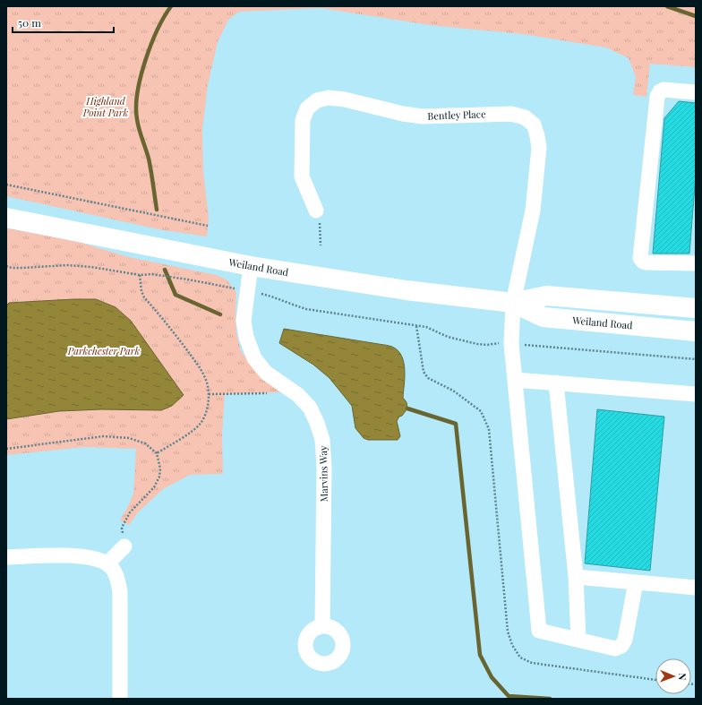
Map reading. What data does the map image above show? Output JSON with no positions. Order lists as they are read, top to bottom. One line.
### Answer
{"streets":{"main road":["Weiland Road"],"street":["Bentley Place","Marvins Way"]},"crossings":[["Bentley Place","Weiland Road"],["Weiland Road","Marvins Way"]],"parks":["Highland Point Park","Parkchester Park"],"scale_bar":"50 m","north":"right"}
